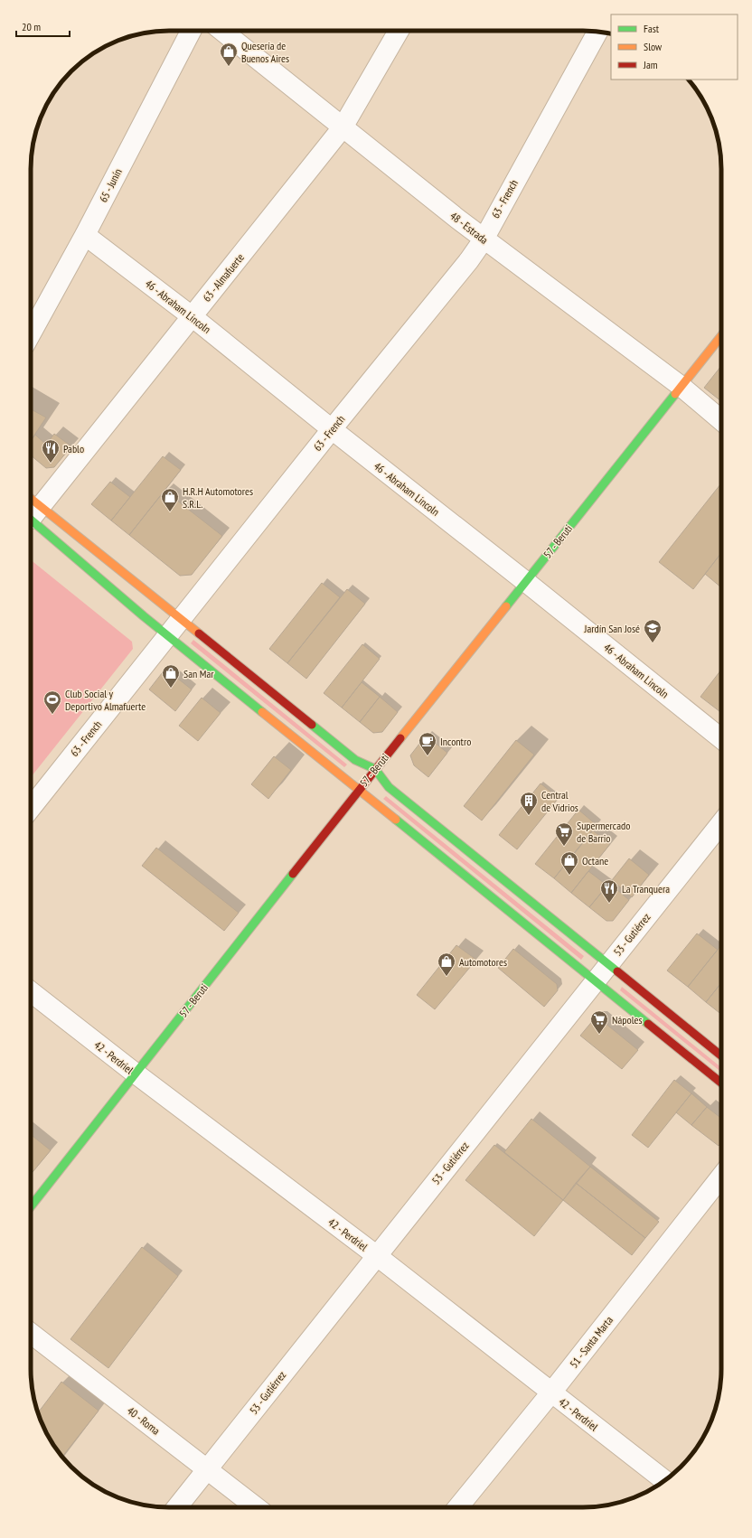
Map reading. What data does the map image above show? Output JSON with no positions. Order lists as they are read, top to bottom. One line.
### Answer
{"streets":{"main road":["57 - Beruti"],"street":["65 - Junín","63 - French","48 - Estrada","63 - Almafuerte","46 - Abraham Lincoln","53 - Gutiérrez","42 - Perdriel","51 - Santa Marta","40 - Roma"]},"crossings":[["65 - Junín","46 - Abraham Lincoln"],["63 - French","48 - Estrada"],["63 - French","46 - Abraham Lincoln"],["48 - Estrada","63 - Almafuerte"],["48 - Estrada","57 - Beruti"],["63 - Almafuerte","46 - Abraham Lincoln"],["46 - Abraham Lincoln","57 - Beruti"],["57 - Beruti","42 - Perdriel"],["53 - Gutiérrez","42 - Perdriel"],["53 - Gutiérrez","40 - Roma"],["42 - Perdriel","51 - Santa Marta"]],"places":{"shop":["Quesería de Buenos Aires","H.R.H Automotores S.R.L.","San Mar","Octane","Automotores"],"restaurant":["Pablo","La Tranquera"],"school or university":["Jardín San José"],"sports":["Club Social y Deportivo Almafuerte"],"cafe":["Incontro"],"building":["Central de Vidrios"],"supermarket":["Supermercado de Barrio","Nápoles"]},"legend":["Fast","Slow","Jam"],"scale_bar":"20 m"}
